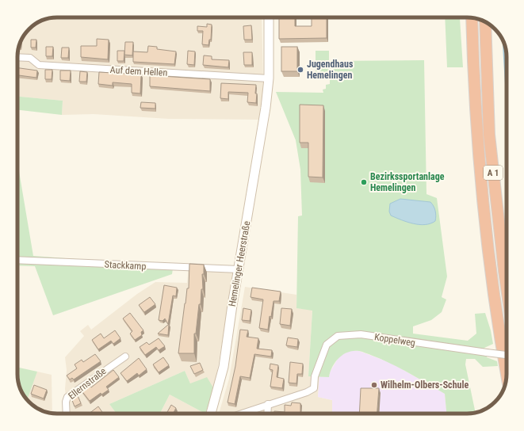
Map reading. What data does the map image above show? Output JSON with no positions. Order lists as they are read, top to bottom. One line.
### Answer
{"streets":{"highway":["A 1"],"main road":["Hemelinger Heerstraße"],"street":["Auf dem Hellen","Stackkamp","Koppelweg","Ellernstraße"]},"crossings":[["Auf dem Hellen","Hemelinger Heerstraße"],["Hemelinger Heerstraße","Stackkamp"]],"places":["Jugendhaus Hemelingen","Bezirkssportanlage Hemelingen","Wilhelm-Olbers-Schule"]}
